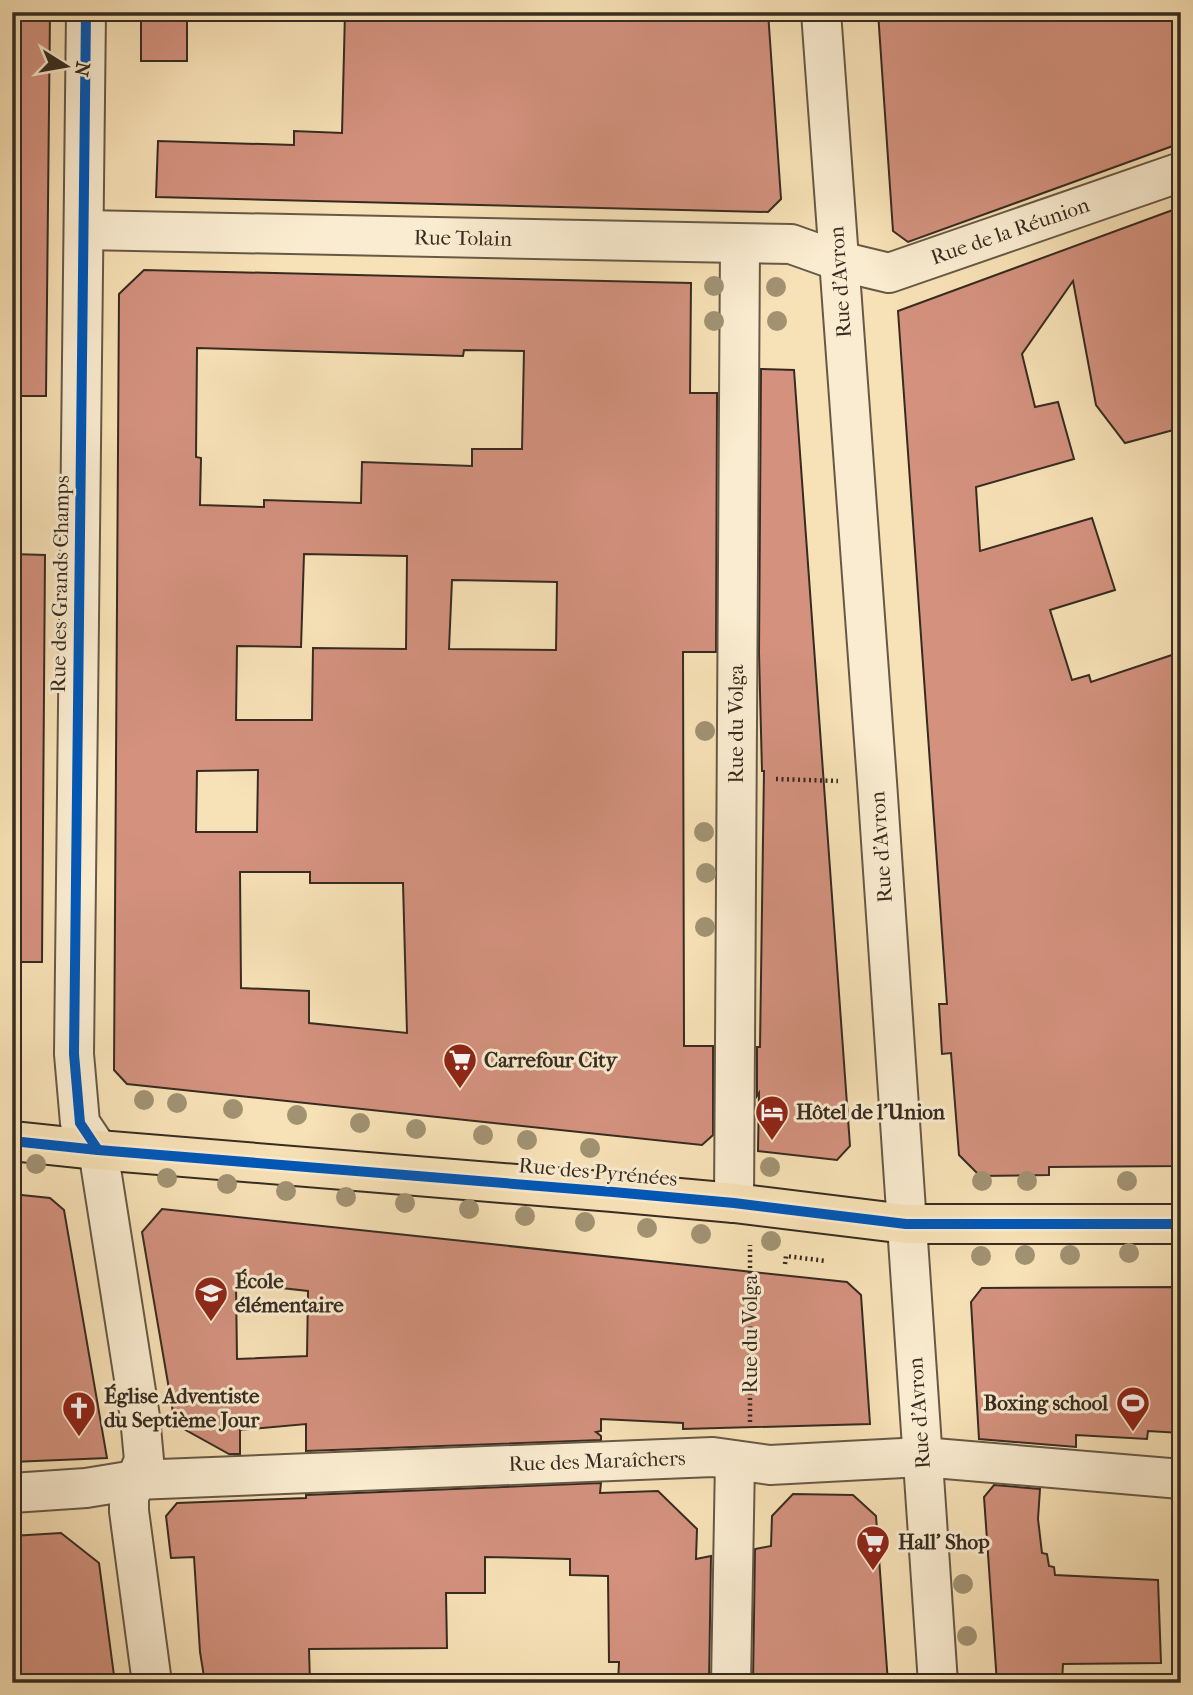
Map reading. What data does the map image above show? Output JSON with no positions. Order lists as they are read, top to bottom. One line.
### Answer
{"streets":{"main road":["Rue des Pyrénées"],"street":["Rue de la Réunion","Rue Tolain","Rue d'Avron","Rue des Grands Champs","Rue du Volga","Rue des Maraîchers"]},"crossings":[["Rue de la Réunion","Rue Tolain"],["Rue de la Réunion","Rue d'Avron"],["Rue Tolain","Rue d'Avron"],["Rue Tolain","Rue des Grands Champs"],["Rue Tolain","Rue du Volga"],["Rue d'Avron","Rue des Pyrénées"],["Rue d'Avron","Rue des Maraîchers"],["Rue des Grands Champs","Rue des Pyrénées"],["Rue des Grands Champs","Rue des Maraîchers"],["Rue du Volga","Rue des Pyrénées"],["Rue du Volga","Rue des Maraîchers"]],"places":{"supermarket":["Carrefour City","Hall' Shop"],"hotel":["Hôtel de l'Union"],"school or university":["École élémentaire"],"sports":["Boxing school"],"church":["Église Adventiste du Septième Jour"]},"north":"right"}
